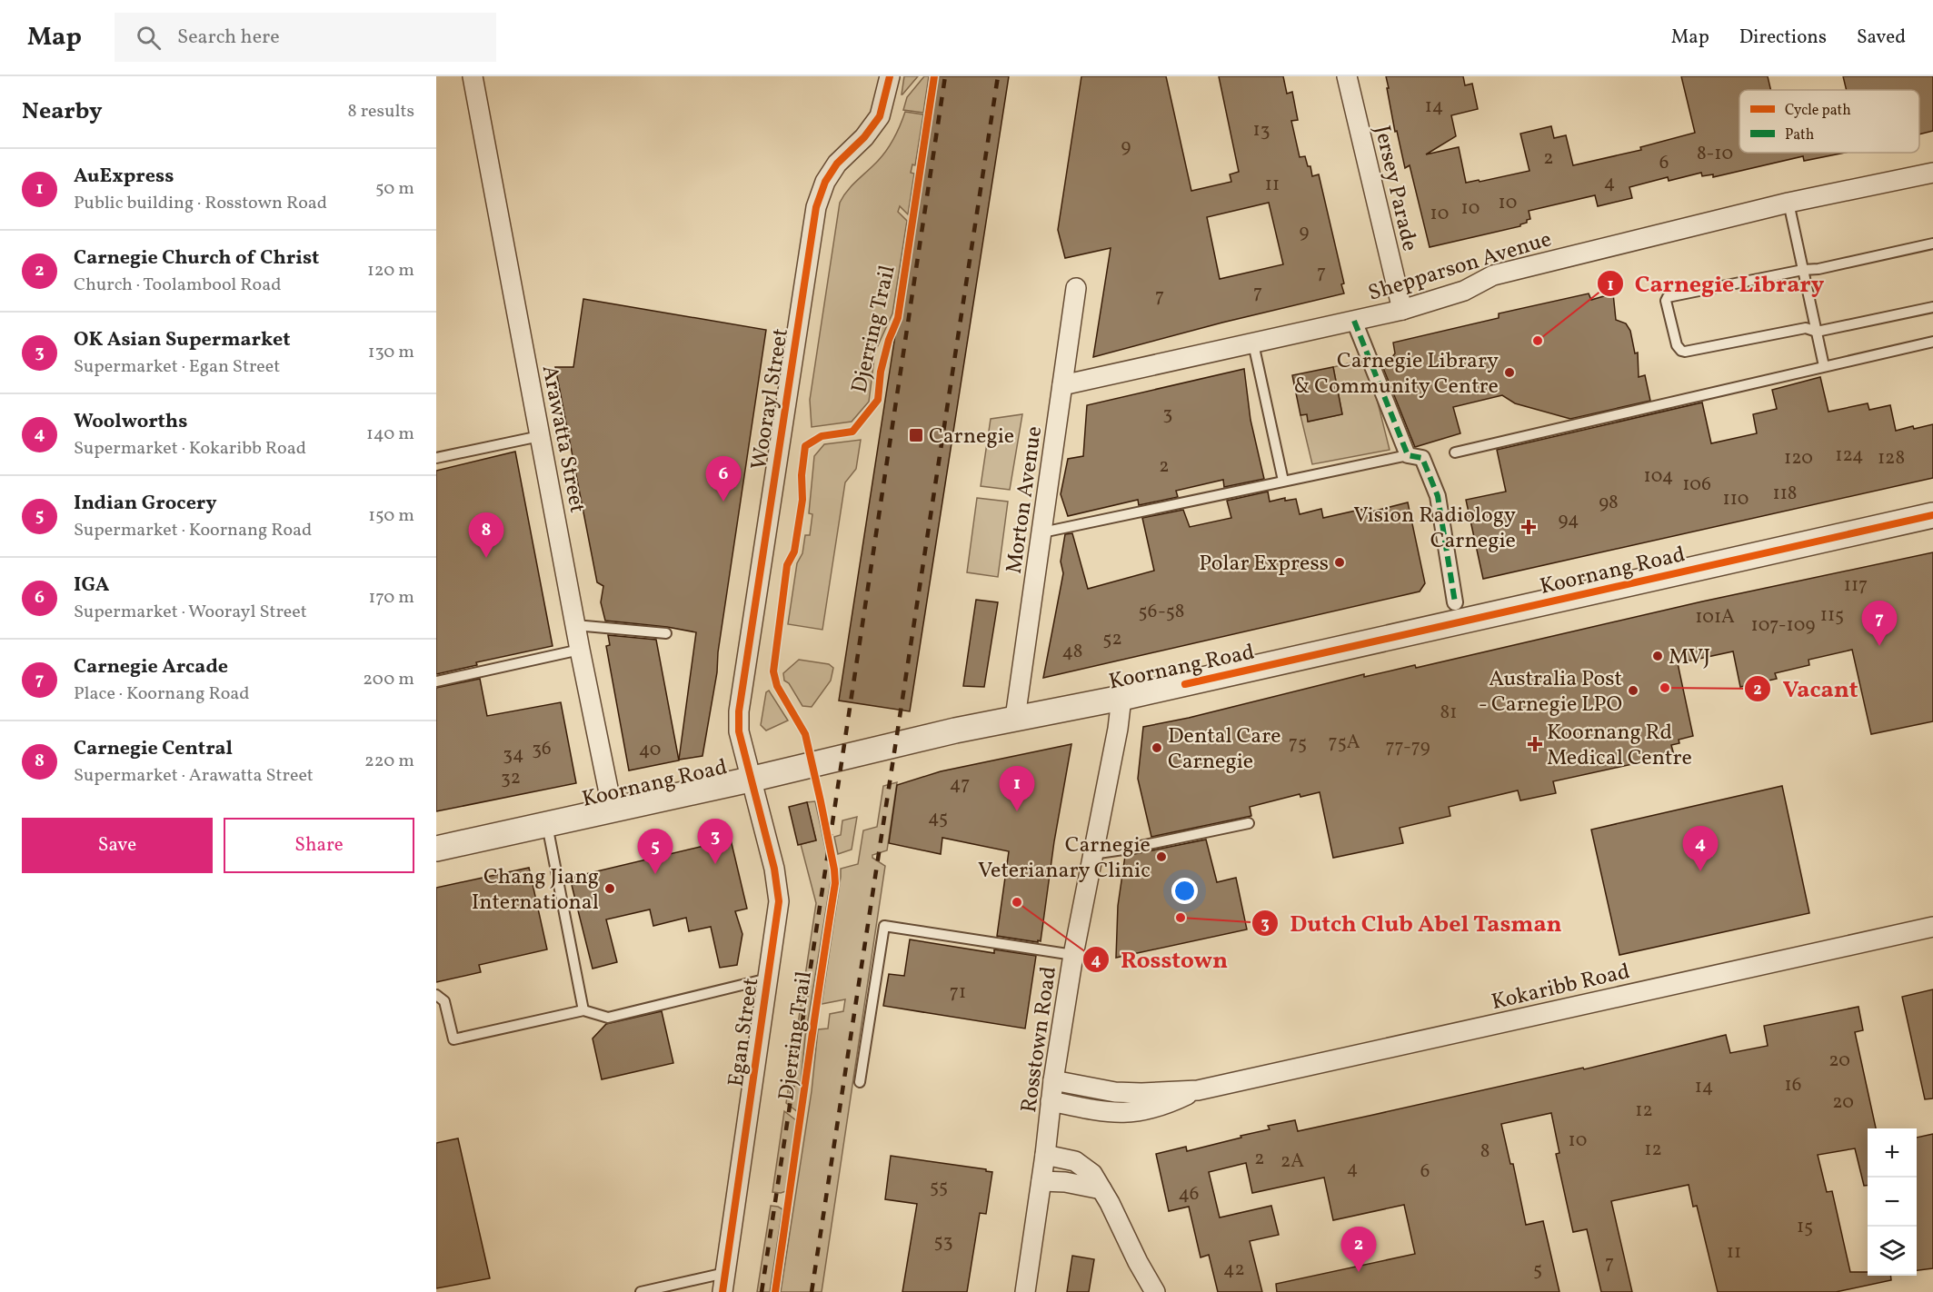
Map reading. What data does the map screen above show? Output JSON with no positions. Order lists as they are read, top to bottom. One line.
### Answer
{"streets":{"street":["Jersey Parade","Shepparson Avenue","Woorayl Street","Arawatta Street","Morton Avenue","Koornang Road","Kokaribb Road","Egan Street","Rosstown Road"],"cycle path":["Djerring Trail"]},"crossings":[["Jersey Parade","Shepparson Avenue"],["Shepparson Avenue","Morton Avenue"],["Woorayl Street","Koornang Road"],["Woorayl Street","Egan Street"],["Arawatta Street","Koornang Road"],["Morton Avenue","Koornang Road"],["Koornang Road","Egan Street"],["Koornang Road","Rosstown Road"],["Kokaribb Road","Rosstown Road"]],"places":{"other":["Carnegie Library","Carnegie Library & Community Centre","Polar Express","MVJ","Vacant","Australia Post - Carnegie LPO","Dental Care Carnegie","Carnegie Veterianary Clinic","Chang Jiang International","Rosstown","Dutch Club Abel Tasman"],"transit":["Carnegie"],"health":["Vision Radiology Carnegie","Koornang Rd Medical Centre"]},"house_numbers":["14","13","9","8-10","2","6","4","11","10","10","10","9","7","7","7","3","124","120","128","2","104","106","118","110","98","94","117","56-58","115","101A","107-109","52","48","81","75A","75","77-79","36","40","34","32","47","45","71","20","16","14","20","12","10","12","8","2","2A","4","6","55","46","15","53","11","7","42","5"],"legend":["Cycle path","Path"],"page":{"header":"Map","search":"Search here","nav":["Map","Directions","Saved"],"heading":["Nearby","8 results"],"list":[{"mark":"1","name":"AuExpress","note":"Public building · Rosstown Road","value":"50 m"},{"mark":"2","name":"Carnegie Church of Christ","note":"Church · Toolambool Road","value":"120 m"},{"mark":"3","name":"OK Asian Supermarket","note":"Supermarket · Egan Street","value":"130 m"},{"mark":"4","name":"Woolworths","note":"Supermarket · Kokaribb Road","value":"140 m"},{"mark":"5","name":"Indian Grocery","note":"Supermarket · Koornang Road","value":"150 m"},{"mark":"6","name":"IGA","note":"Supermarket · Woorayl Street","value":"170 m"},{"mark":"7","name":"Carnegie Arcade","note":"Place · Koornang Road","value":"200 m"},{"mark":"8","name":"Carnegie Central","note":"Supermarket · Arawatta Street","value":"220 m"}],"pins":["6","8","7","1","3","4","5","2"],"buttons":["Save","Share"],"map_buttons":["+","−"]}}
